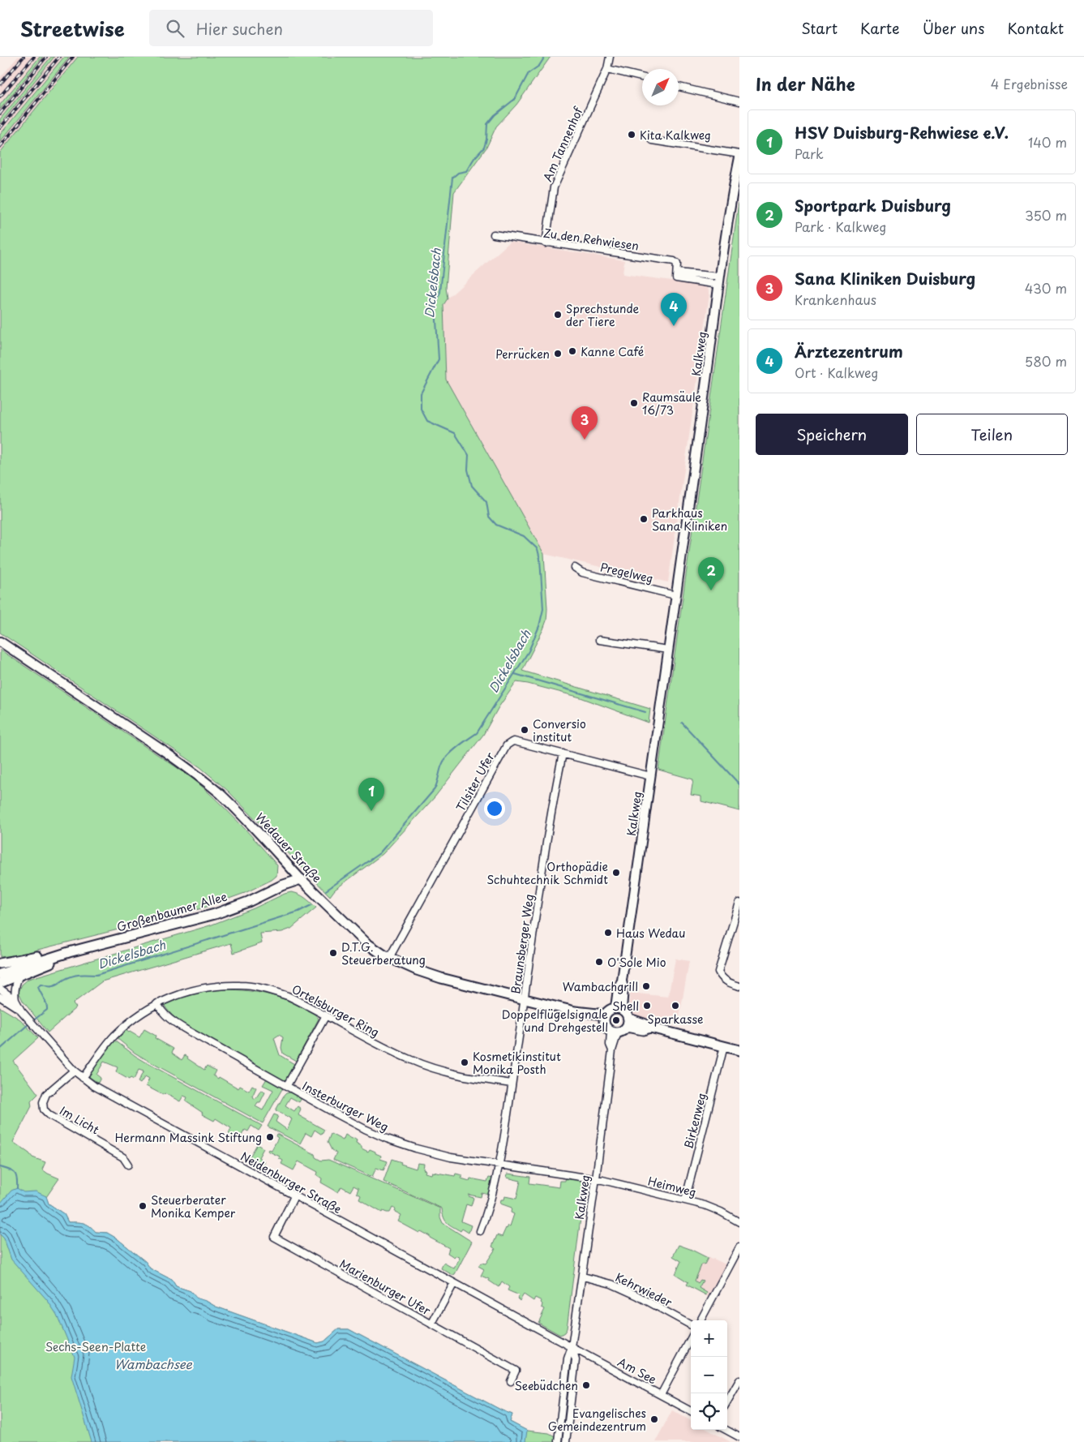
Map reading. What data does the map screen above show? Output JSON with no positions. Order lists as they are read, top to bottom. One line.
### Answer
{"streets":{"main road":["Wedauer Straße","Großenbaumer Allee"],"street":["Am Tannenhof","Zu den Rehwiesen","Kalkweg","Pregelweg","Tilsiter Ufer","Braunsberger Weg","Ortelsburger Ring","Insterburger Weg","Im Licht","Birkenweg","Neidenburger Straße","Heimweg","Marienburger Ufer","Kehrwieder","Am See"]},"crossings":[["Am Tannenhof","Zu den Rehwiesen"],["Zu den Rehwiesen","Kalkweg"],["Kalkweg","Pregelweg"],["Kalkweg","Tilsiter Ufer"],["Kalkweg","Wedauer Straße"],["Kalkweg","Insterburger Weg"],["Kalkweg","Neidenburger Straße"],["Kalkweg","Heimweg"],["Kalkweg","Kehrwieder"],["Kalkweg","Am See"],["Tilsiter Ufer","Wedauer Straße"],["Tilsiter Ufer","Braunsberger Weg"],["Wedauer Straße","Großenbaumer Allee"],["Wedauer Straße","Braunsberger Weg"],["Braunsberger Weg","Ortelsburger Ring"],["Braunsberger Weg","Insterburger Weg"],["Ortelsburger Ring","Insterburger Weg"],["Ortelsburger Ring","Neidenburger Straße"],["Insterburger Weg","Heimweg"],["Im Licht","Neidenburger Straße"],["Birkenweg","Heimweg"],["Neidenburger Straße","Marienburger Ufer"],["Neidenburger Straße","Am See"]],"water":["Dickelsbach","Wambachsee"],"parks":["Sechs-Seen-Platte"],"places":["Kita Kalkweg","Sprechstunde der Tiere","Kanne Café","Perrücken","Raumsäule 16/73","Parkhaus Sana Kliniken","Conversio institut","Orthopädie Schuhtechnik Schmidt","Haus Wedau","D.T.G. Steuerberatung","O'Sole Mio","Wambachgrill","Shell","Sparkasse","Doppelflügelsignale und Drehgestell","Kosmetikinstitut Monika Posth","Hermann Massink Stiftung","Steuerberater Monika Kemper","Seebüdchen","Evangelisches Gemeindezentrum"],"north":"top right","page":{"header":"Streetwise","search":"Hier suchen","nav":["Start","Karte","Über uns","Kontakt"],"heading":["In der Nähe","4 Ergebnisse"],"list":[{"mark":"1","name":"HSV Duisburg-Rehwiese e.V.","note":"Park","value":"140 m"},{"mark":"2","name":"Sportpark Duisburg","note":"Park · Kalkweg","value":"350 m"},{"mark":"3","name":"Sana Kliniken Duisburg","note":"Krankenhaus","value":"430 m"},{"mark":"4","name":"Ärztezentrum","note":"Ort · Kalkweg","value":"580 m"}],"pins":["4","3","2","1"],"buttons":["Speichern","Teilen"],"map_buttons":["+","−"]}}
